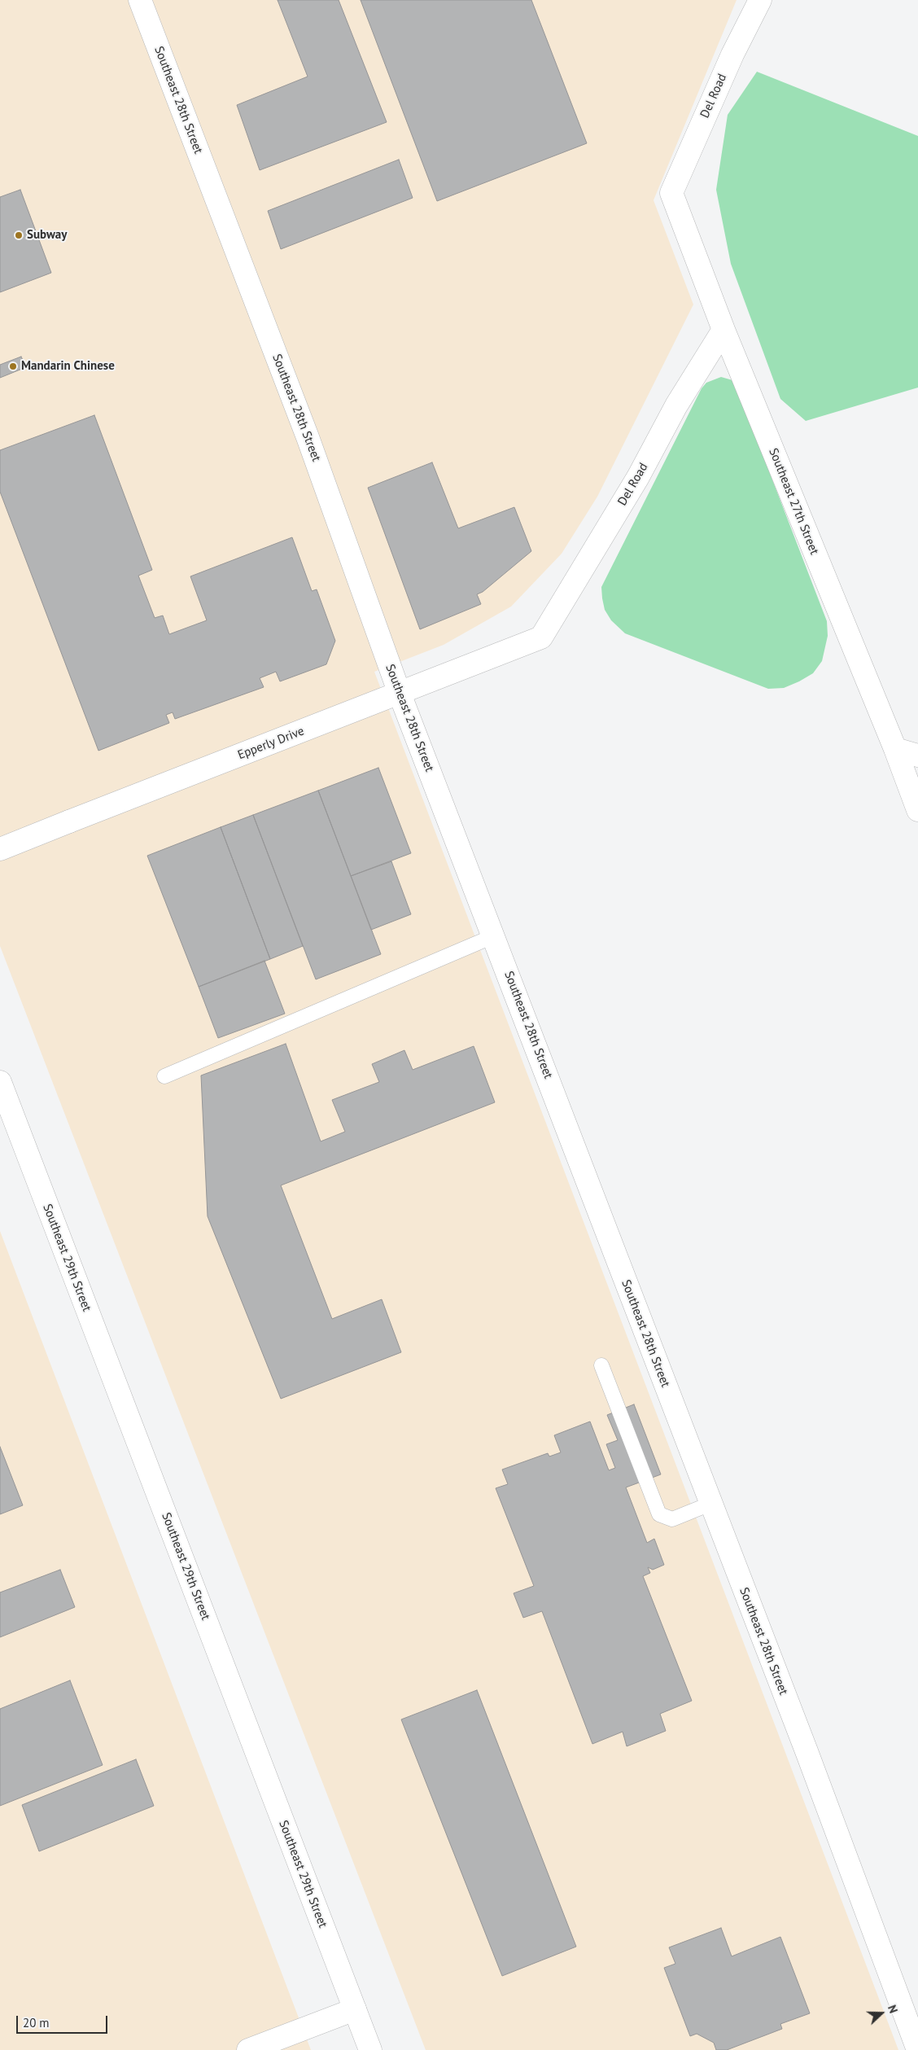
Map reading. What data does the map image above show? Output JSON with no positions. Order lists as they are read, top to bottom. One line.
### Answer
{"streets":{"street":["Del Road","Southeast 28th Street","Southeast 27th Street","Epperly Drive","Southeast 29th Street"]},"crossings":[["Del Road","Southeast 27th Street"],["Del Road","Epperly Drive"],["Southeast 28th Street","Epperly Drive"]],"places":["Subway","Mandarin Chinese"],"scale_bar":"20 m","north":"right"}
